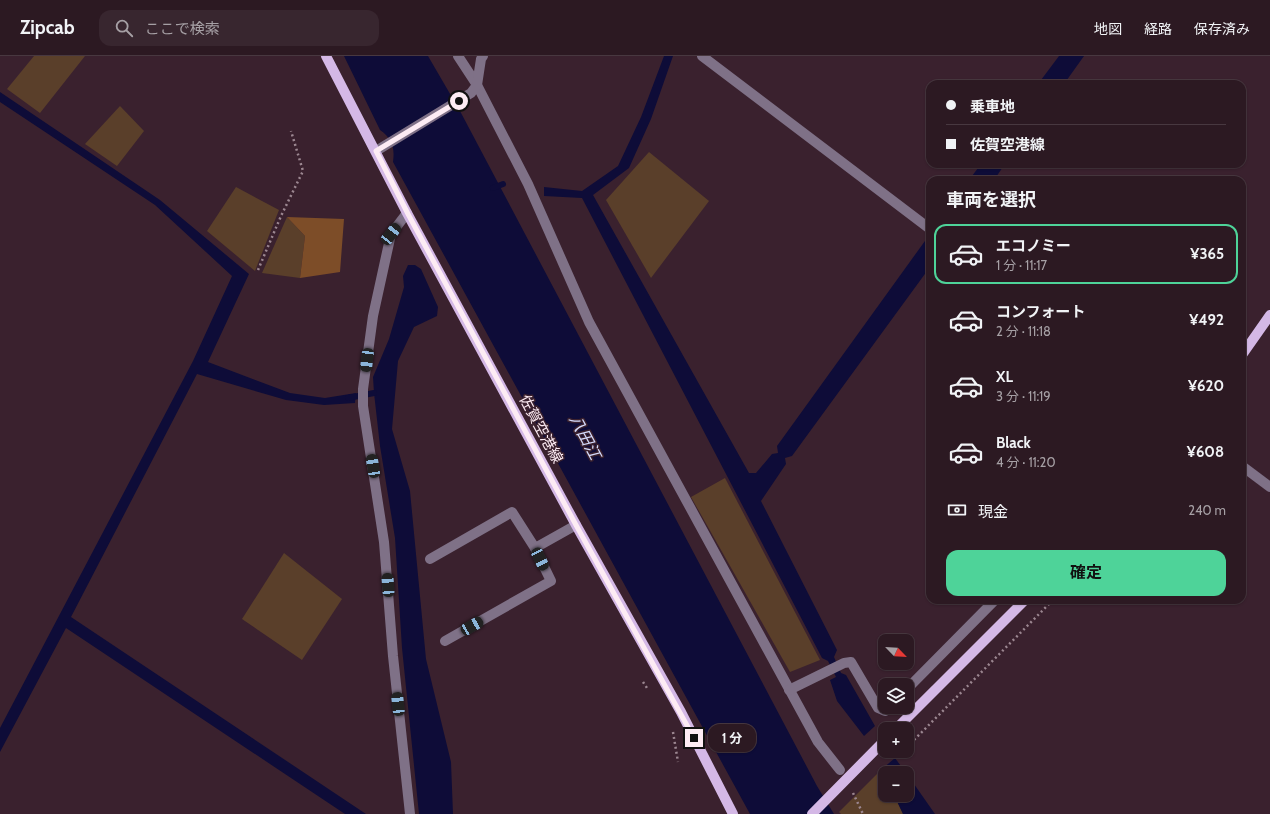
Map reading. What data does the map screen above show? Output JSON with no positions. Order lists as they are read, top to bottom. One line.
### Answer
{"streets":{"main road":["佐賀空港線"]},"water":["八田江"],"north":"bottom right","page":{"header":"Zipcab","search":"ここで検索","nav":["地図","経路","保存済み"],"banner":["乗車地","佐賀空港線"],"heading":"車両を選択","list":[{"name":"エコノミー","note":"1 分 · 11:17","value":"¥365"},{"name":"コンフォート","note":"2 分 · 11:18","value":"¥492"},{"name":"XL","note":"3 分 · 11:19","value":"¥620"},{"name":"Black","note":"4 分 · 11:20","value":"¥608"}],"pay":["現金","240 m"],"buttons":"確定","map_buttons":["+","−"],"bubble":"1 分"}}
